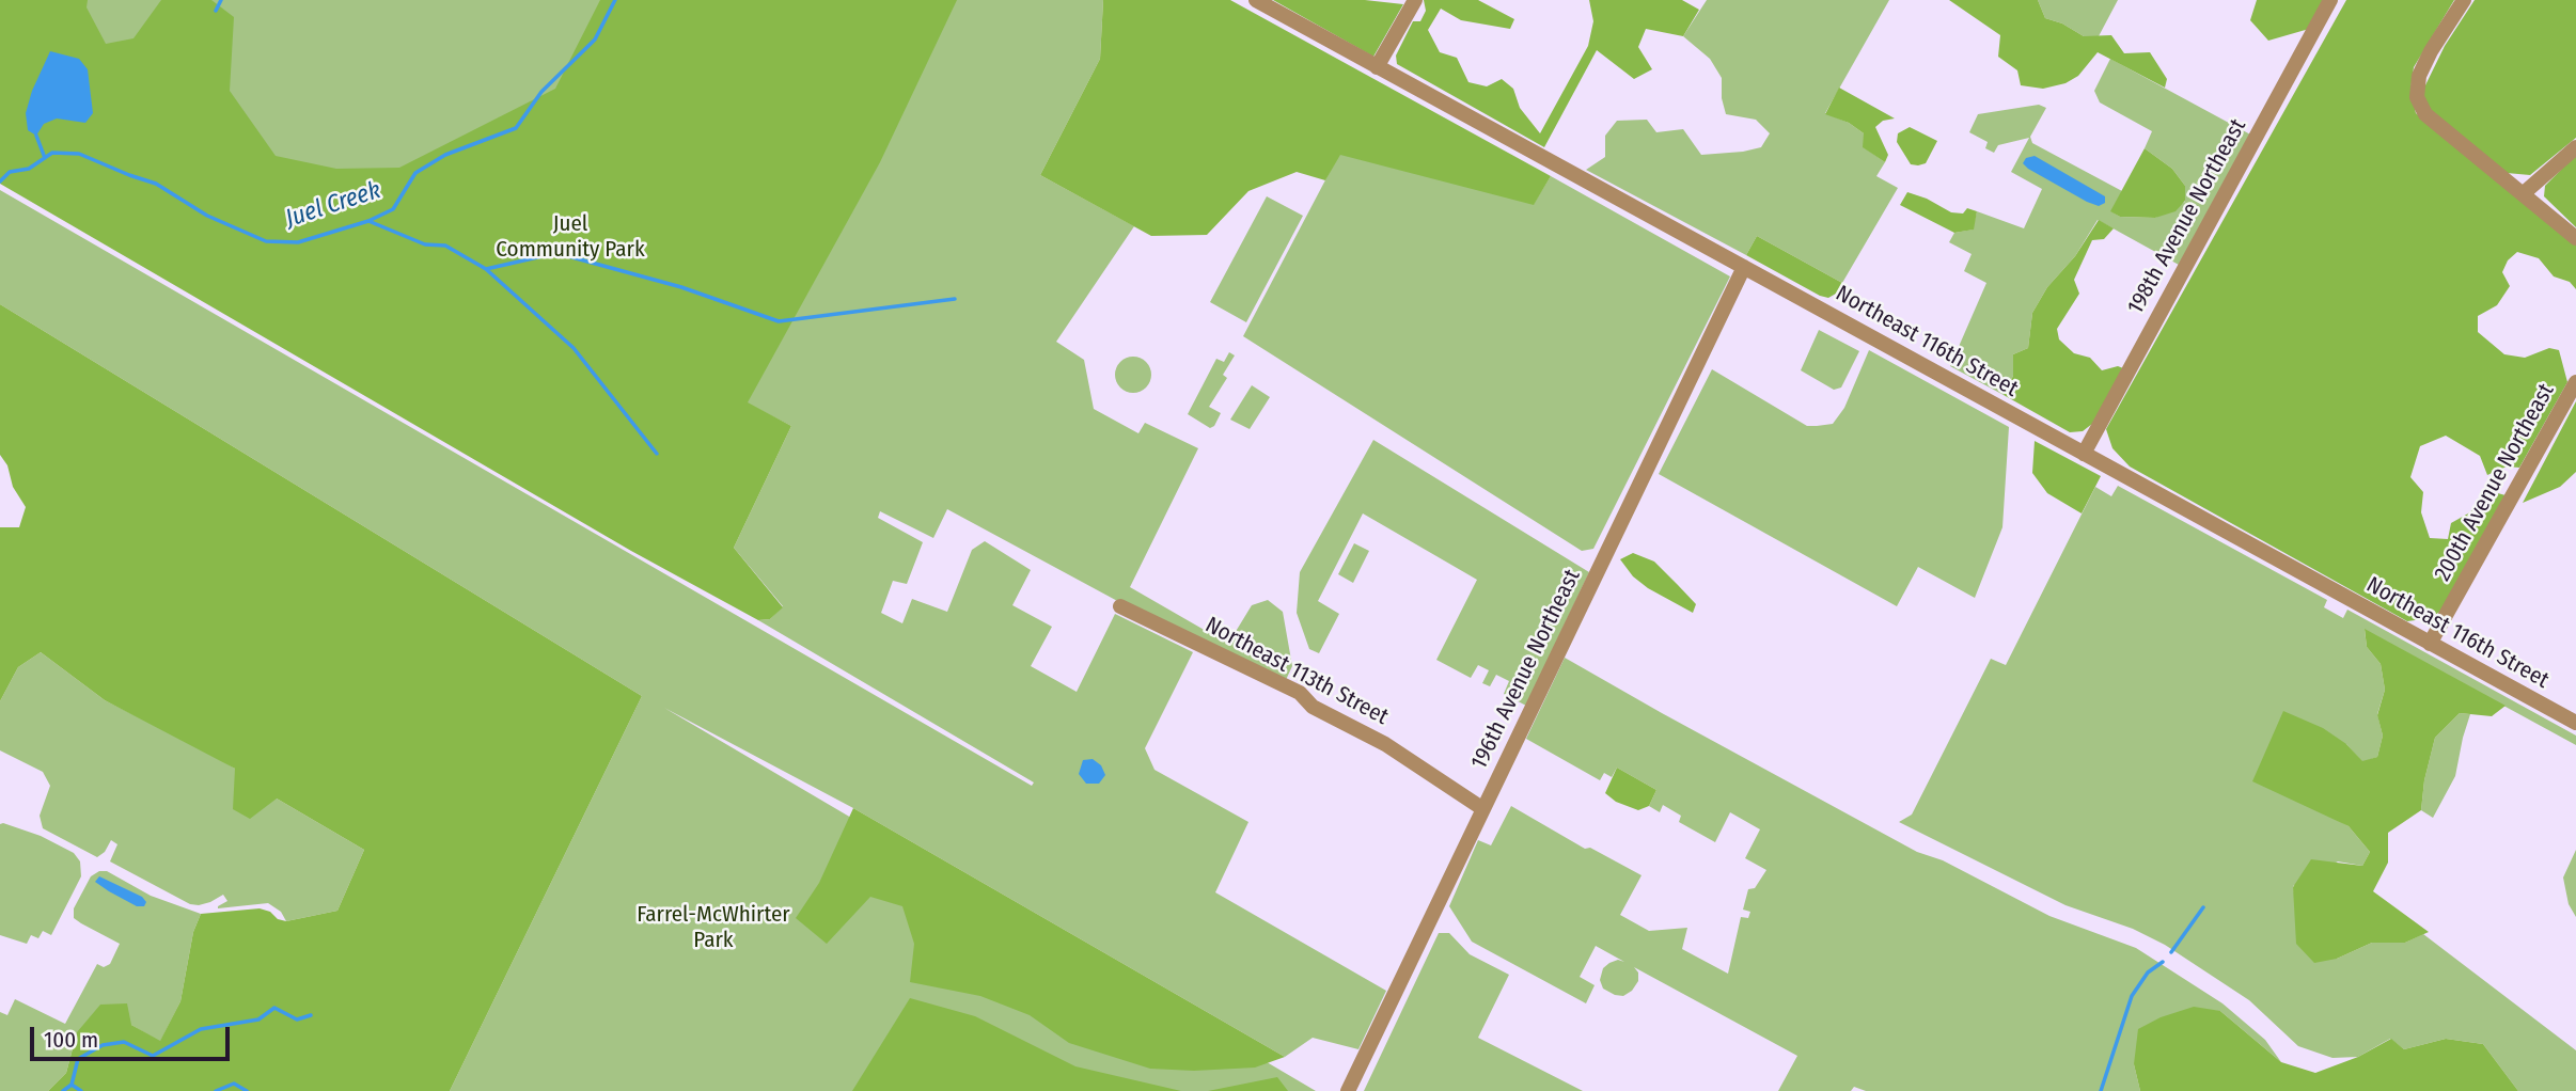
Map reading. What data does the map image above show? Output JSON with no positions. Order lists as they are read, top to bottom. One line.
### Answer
{"streets":{"street":["198th Avenue Northeast","Northeast 116th Street","200th Avenue Northeast","196th Avenue Northeast","Northeast 113th Street"]},"crossings":[["198th Avenue Northeast","Northeast 116th Street"],["Northeast 116th Street","200th Avenue Northeast"],["Northeast 116th Street","196th Avenue Northeast"],["196th Avenue Northeast","Northeast 113th Street"]],"water":["Juel Creek"],"parks":["Juel Community Park","Farrel-McWhirter Park"],"scale_bar":"100 m"}
